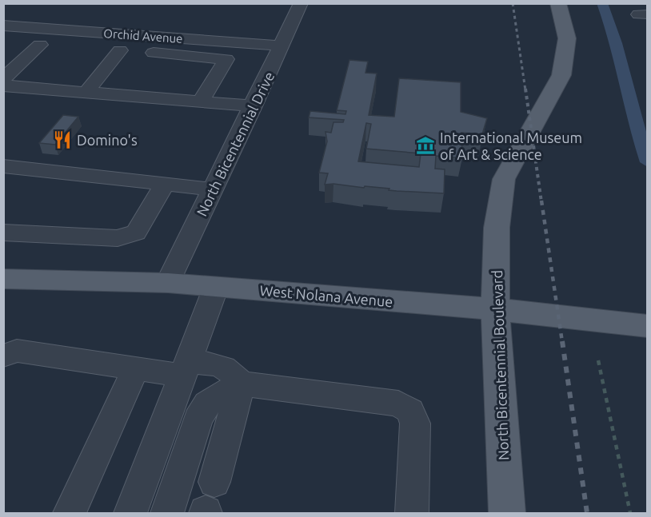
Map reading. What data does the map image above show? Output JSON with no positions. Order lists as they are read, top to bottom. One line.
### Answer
{"streets":{"main road":["West Nolana Avenue","North Bicentennial Boulevard"],"street":["Orchid Avenue","North Bicentennial Drive"]},"crossings":[["Orchid Avenue","North Bicentennial Drive"],["North Bicentennial Drive","West Nolana Avenue"],["West Nolana Avenue","North Bicentennial Boulevard"]],"places":{"restaurant":["Domino's"],"museum":["International Museum of Art & Science"]}}
